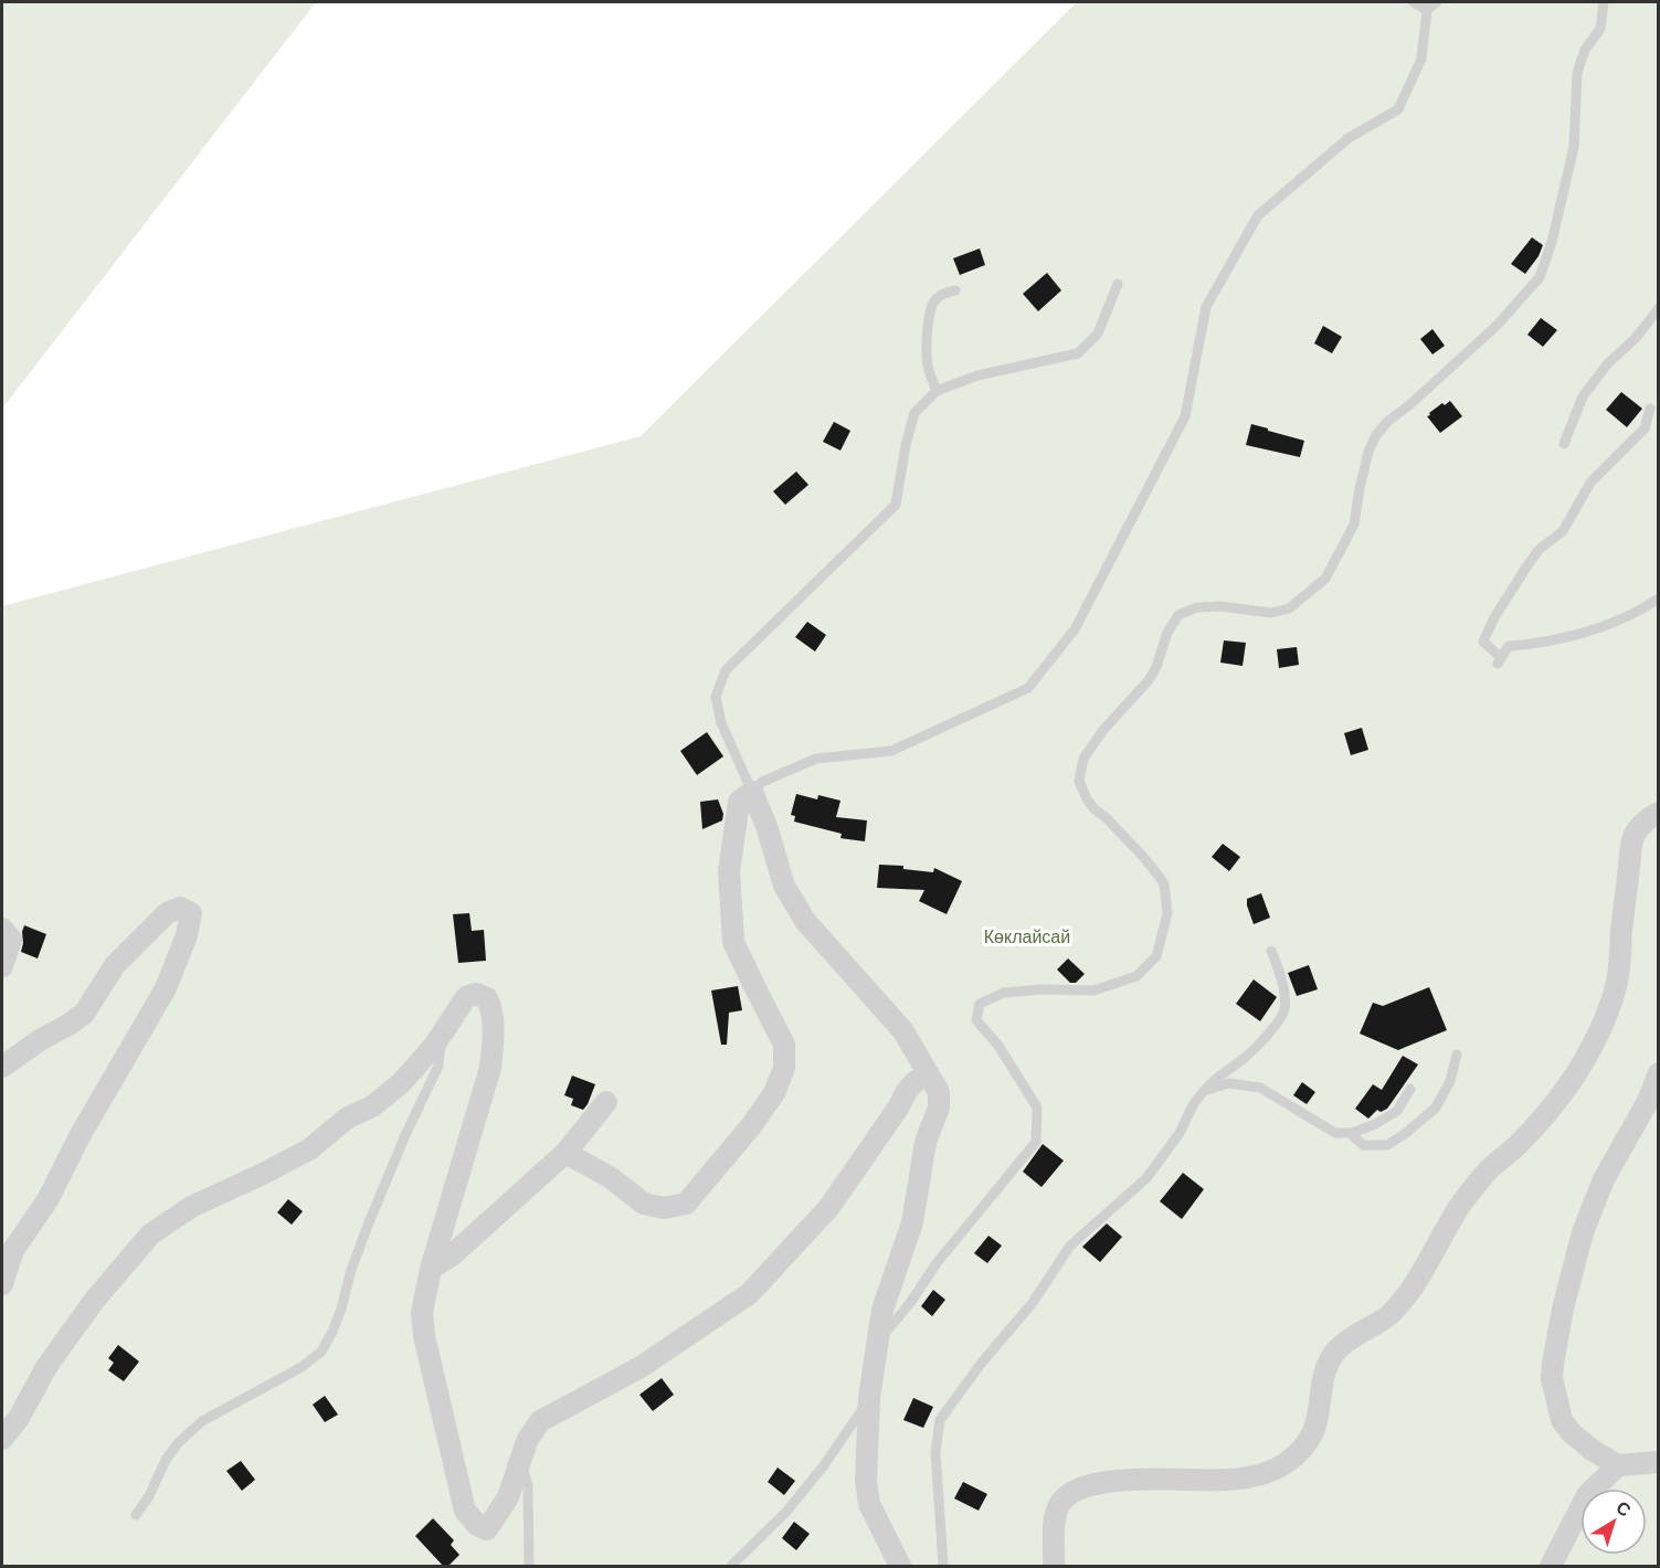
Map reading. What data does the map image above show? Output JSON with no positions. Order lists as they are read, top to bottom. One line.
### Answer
{"parks":["Көклайсай"],"north":"top right"}
